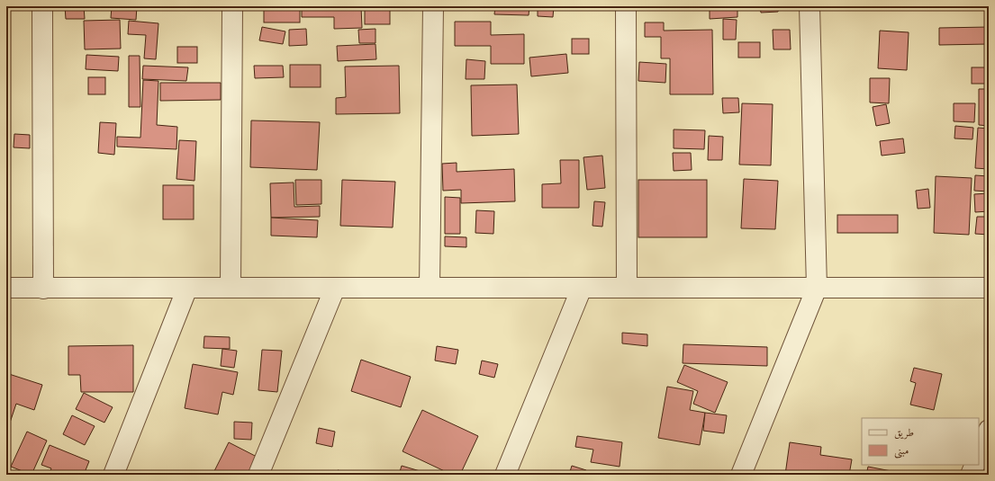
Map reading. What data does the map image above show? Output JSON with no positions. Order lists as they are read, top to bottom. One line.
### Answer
{"legend":["طريق","مبنى"]}
